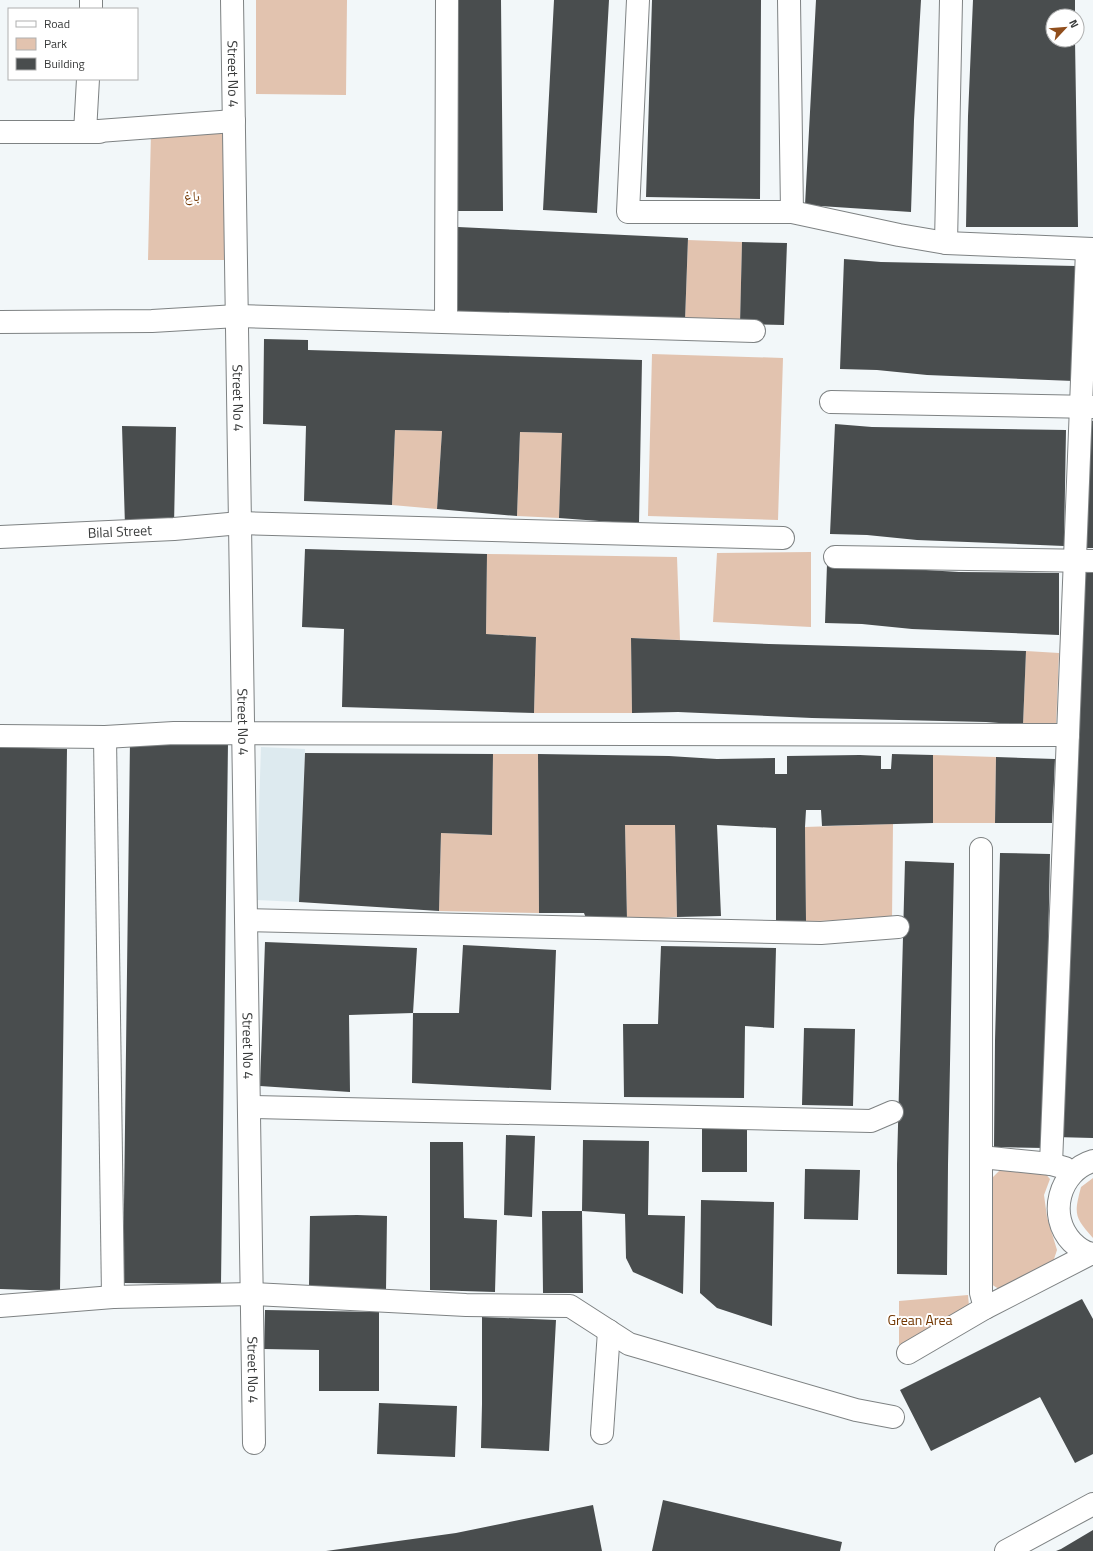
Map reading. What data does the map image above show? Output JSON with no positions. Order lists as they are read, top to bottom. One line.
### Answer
{"streets":{"street":["Street No 4","Bilal Street"]},"crossings":[["Street No 4","Bilal Street"]],"parks":["باغ","Grean Area"],"legend":["Road","Park","Building"],"north":"top right"}
